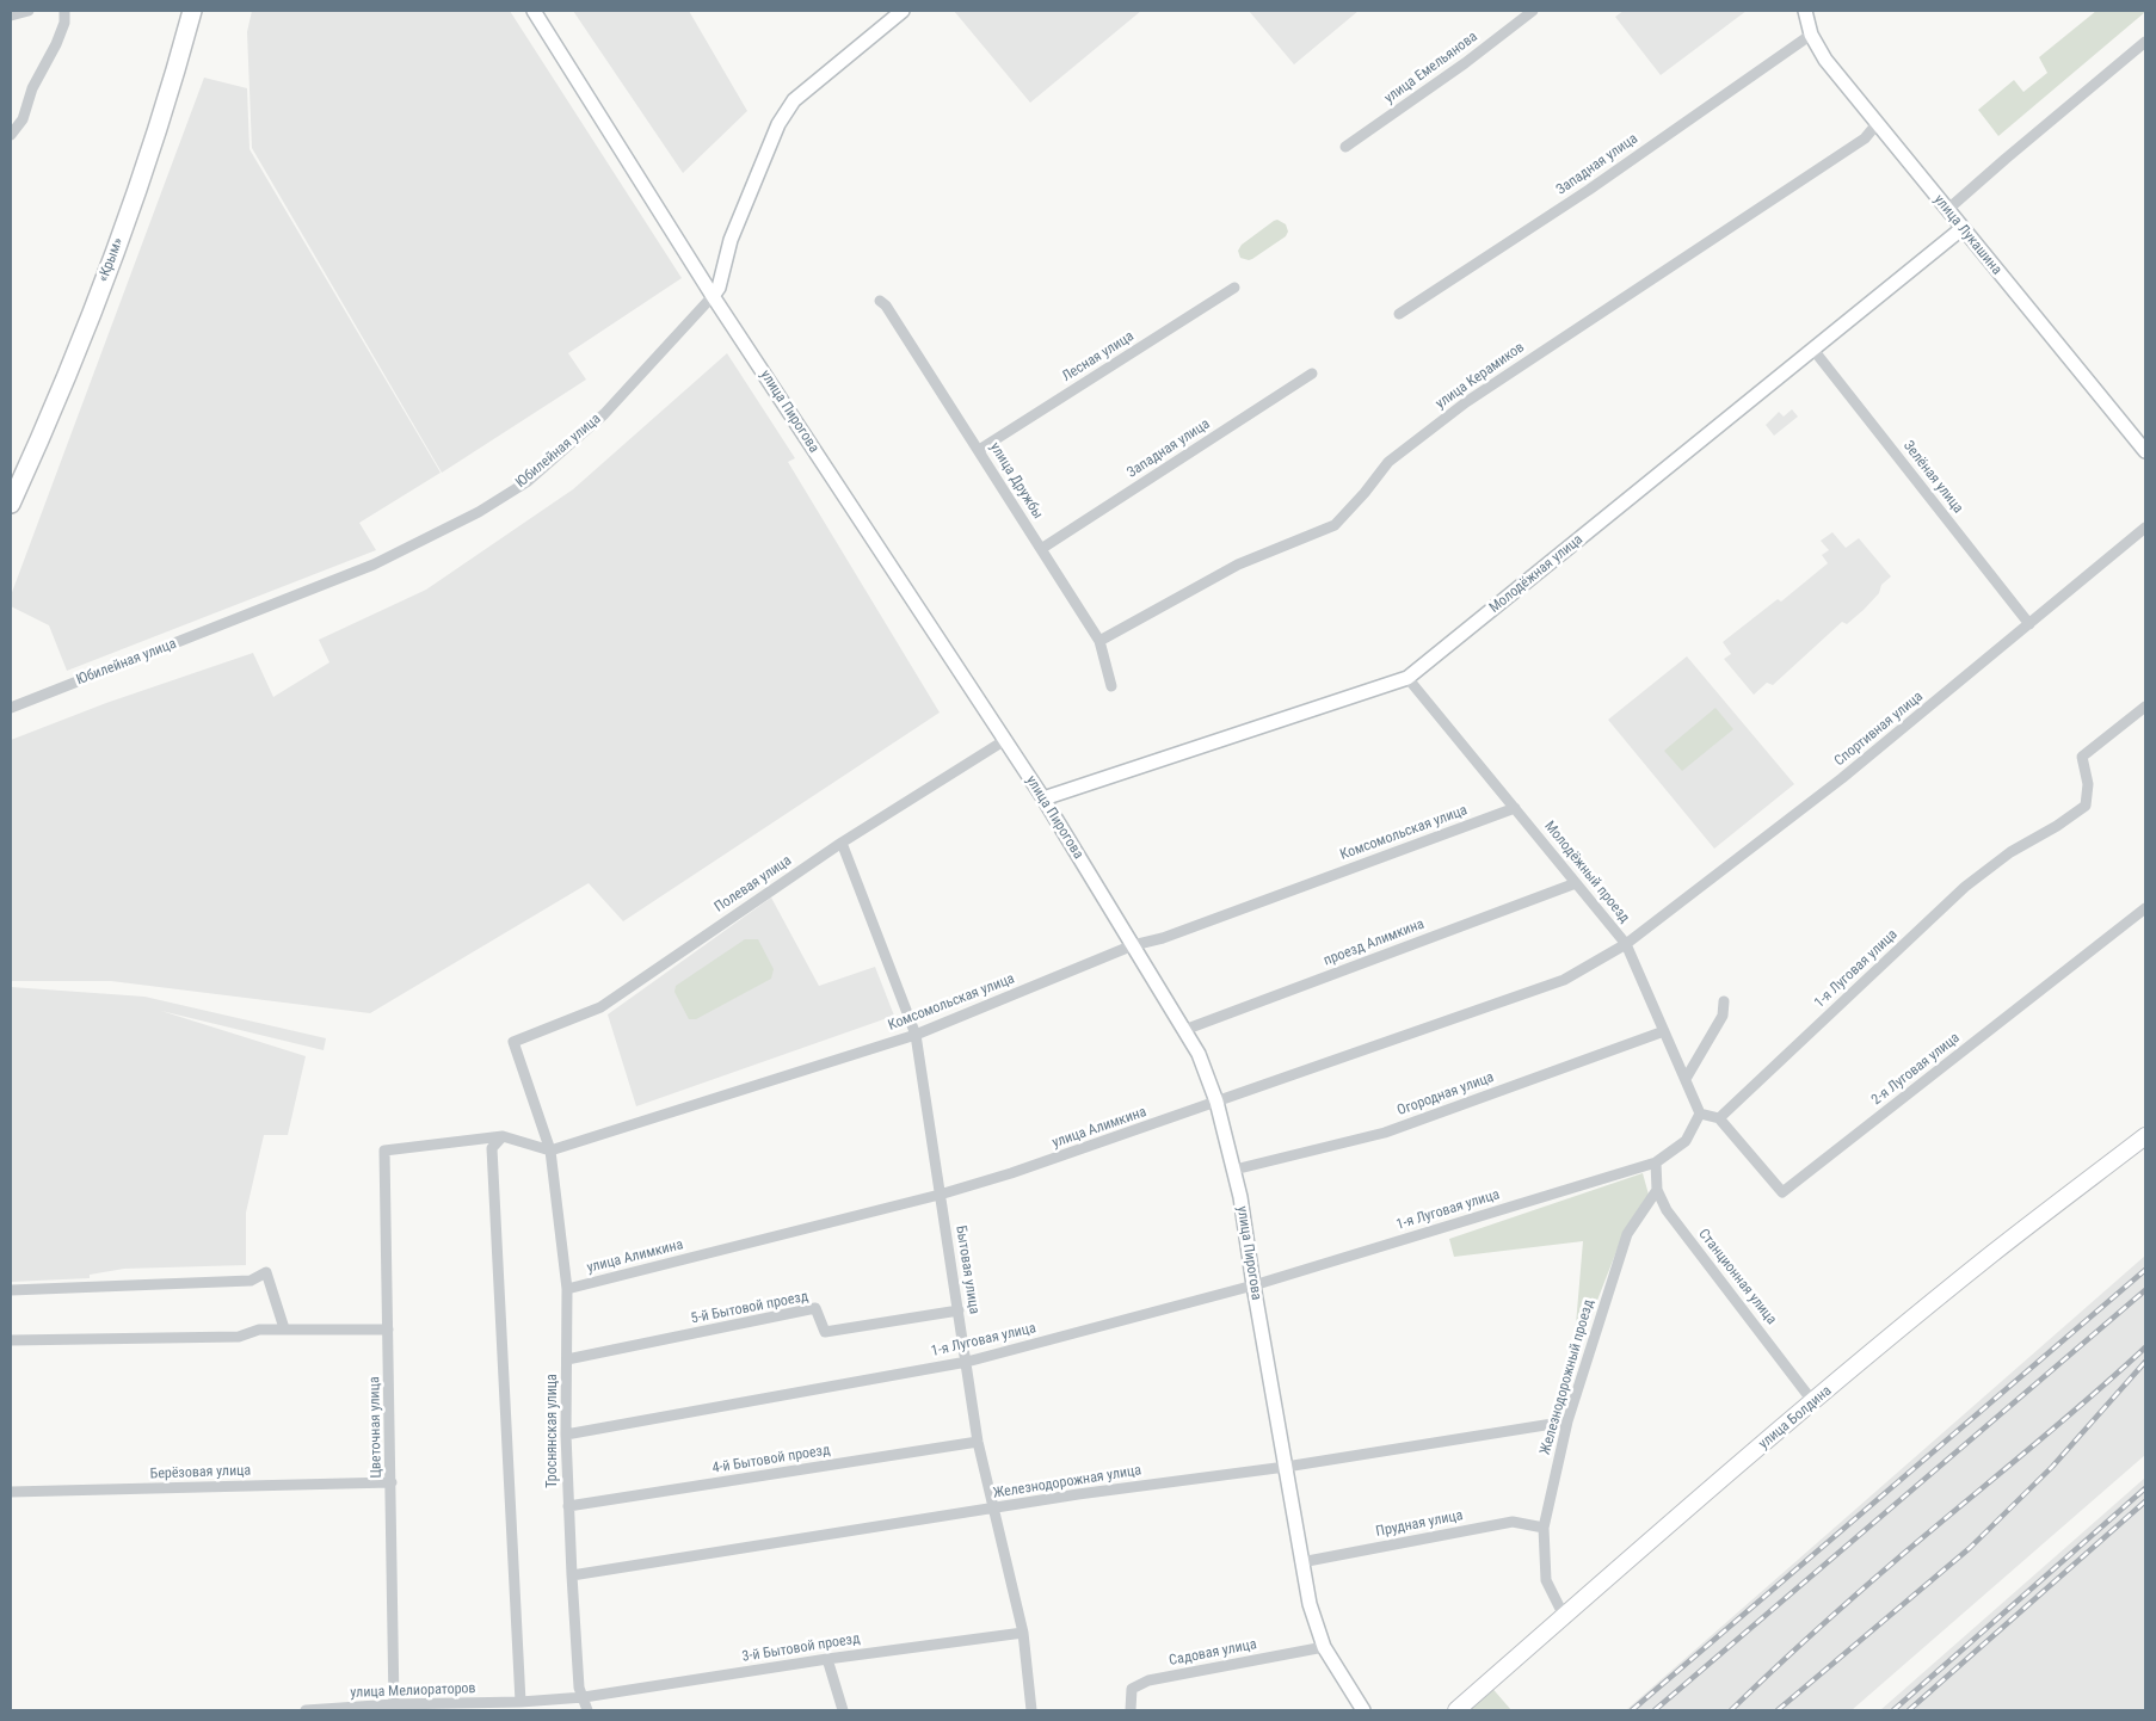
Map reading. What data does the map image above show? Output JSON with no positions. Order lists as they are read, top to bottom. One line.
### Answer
{"streets":{"highway":["«Крым»"],"main road":["улица Болдина"],"street":["улица Емельянова","Западная улица","улица Лукашина","Лесная улица","улица Керамиков","улица Пирогова","Юбилейная улица","Зелёная улица","улица Дружбы","Молодёжная улица","Спортивная улица","Комсомольская улица","Молодёжный проезд","Полевая улица","проезд Алимкина","1-я Луговая улица","2-я Луговая улица","Огородная улица","улица Алимкина","Бытовая улица","Станционная улица","5-й Бытовой проезд","Железнодорожный проезд","Цветочная улица","Троснянская улица","4-й Бытовой проезд","Берёзовая улица","Железнодорожная улица","Прудная улица","3-й Бытовой проезд","Садовая улица","улица Мелиораторов"]},"crossings":[["Западная улица","улица Лукашина"],["Западная улица","улица Дружбы"],["улица Лукашина","улица Керамиков"],["улица Лукашина","Молодёжная улица"],["Лесная улица","улица Дружбы"],["улица Керамиков","улица Дружбы"],["улица Пирогова","Юбилейная улица"],["улица Пирогова","Молодёжная улица"],["улица Пирогова","Комсомольская улица"],["улица Пирогова","Полевая улица"],["улица Пирогова","проезд Алимкина"],["улица Пирогова","1-я Луговая улица"],["улица Пирогова","Огородная улица"],["улица Пирогова","улица Алимкина"],["улица Пирогова","Железнодорожная улица"],["улица Пирогова","Прудная улица"],["улица Пирогова","Садовая улица"],["Зелёная улица","Молодёжная улица"],["Зелёная улица","Спортивная улица"],["Молодёжная улица","Молодёжный проезд"],["Спортивная улица","Молодёжный проезд"],["Спортивная улица","улица Алимкина"],["Комсомольская улица","Молодёжный проезд"],["Комсомольская улица","Бытовая улица"],["Комсомольская улица","Троснянская улица"],["Молодёжный проезд","проезд Алимкина"],["Молодёжный проезд","1-я Луговая улица"],["Молодёжный проезд","Огородная улица"],["Молодёжный проезд","улица Алимкина"],["Полевая улица","Бытовая улица"],["Полевая улица","Троснянская улица"],["1-я Луговая улица","2-я Луговая улица"],["1-я Луговая улица","Бытовая улица"],["1-я Луговая улица","Станционная улица"],["1-я Луговая улица","Троснянская улица"],["улица Алимкина","Бытовая улица"],["улица Алимкина","Троснянская улица"],["Бытовая улица","5-й Бытовой проезд"],["Бытовая улица","4-й Бытовой проезд"],["Бытовая улица","Железнодорожная улица"],["Бытовая улица","3-й Бытовой проезд"],["Станционная улица","Железнодорожный проезд"],["Станционная улица","улица Болдина"],["5-й Бытовой проезд","Троснянская улица"],["Железнодорожный проезд","улица Болдина"],["Железнодорожный проезд","Железнодорожная улица"],["Железнодорожный проезд","Прудная улица"],["Цветочная улица","Берёзовая улица"],["Цветочная улица","улица Мелиораторов"],["Троснянская улица","4-й Бытовой проезд"],["Троснянская улица","Железнодорожная улица"],["Троснянская улица","3-й Бытовой проезд"],["3-й Бытовой проезд","улица Мелиораторов"]]}
